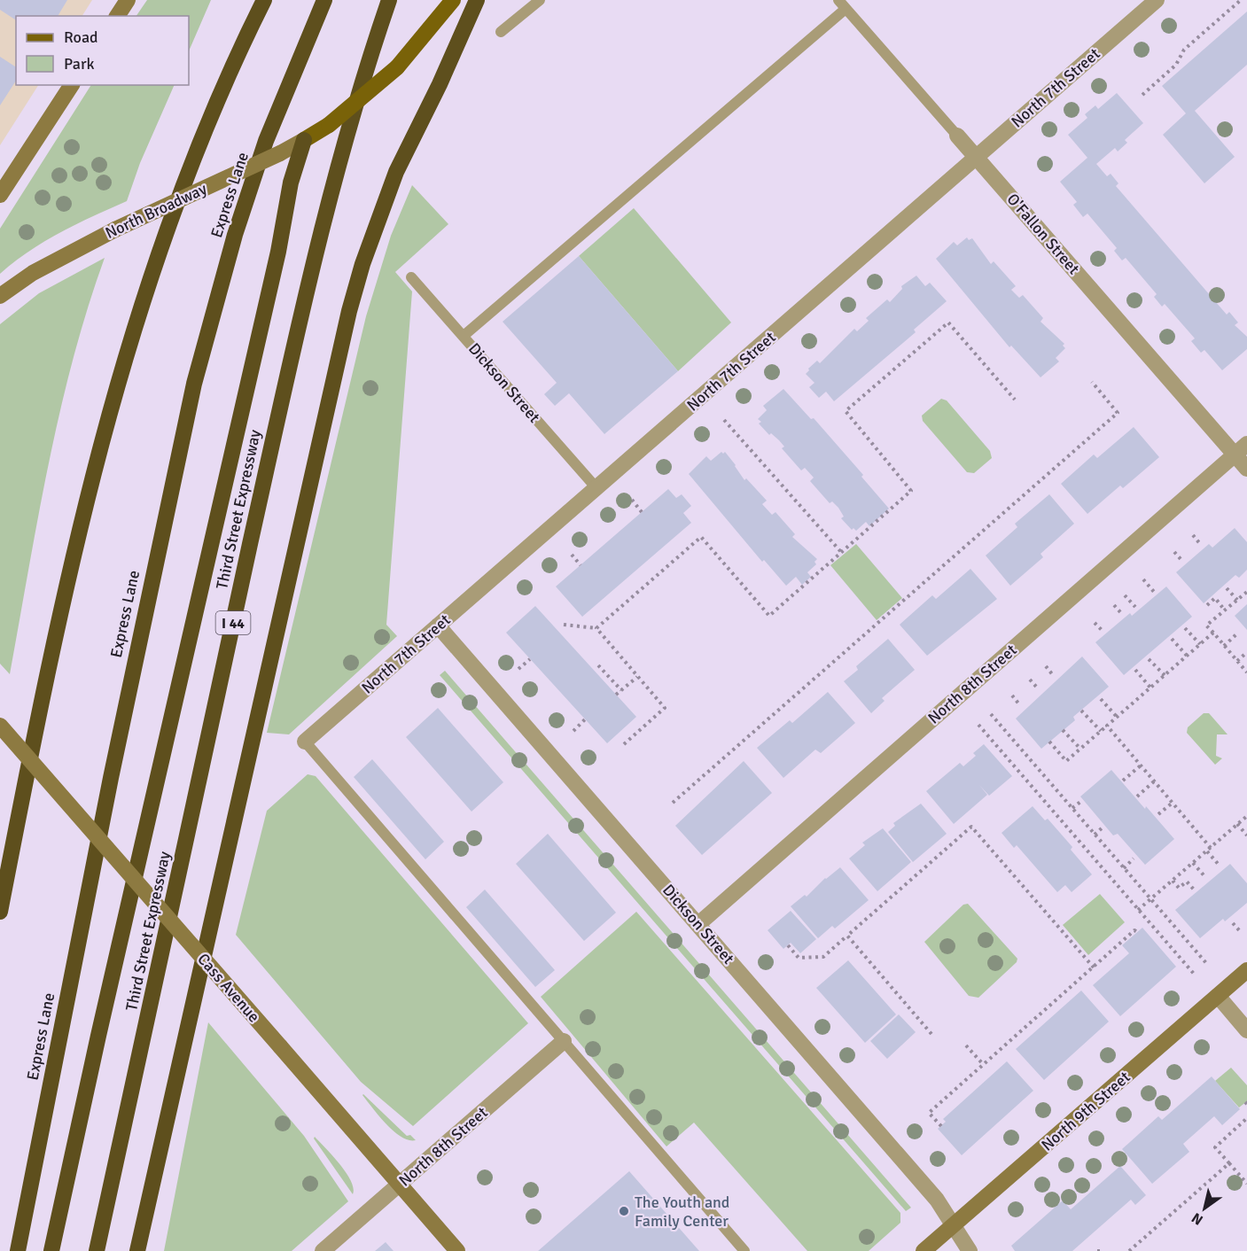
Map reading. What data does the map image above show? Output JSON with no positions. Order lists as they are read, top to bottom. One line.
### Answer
{"streets":{"highway":["Express Lane","Third Street Expressway","I 44"],"main road":["North Broadway","Cass Avenue","North 9th Street"],"street":["North 7th Street","O'Fallon Street","Dickson Street","North 8th Street"]},"crossings":[["North 7th Street","O'Fallon Street"],["North 7th Street","Dickson Street"],["O'Fallon Street","North 8th Street"],["Dickson Street","North 8th Street"],["Dickson Street","North 9th Street"],["North 8th Street","Cass Avenue"]],"places":["The Youth and Family Center"],"legend":["Road","Park"],"north":"bottom left"}
